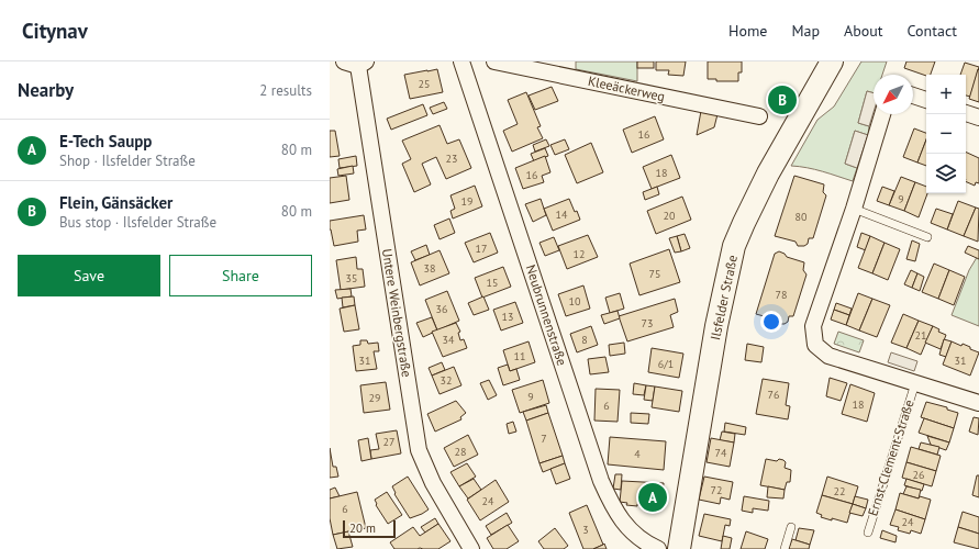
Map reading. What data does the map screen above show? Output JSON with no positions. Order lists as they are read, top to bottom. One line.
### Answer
{"streets":{"main road":["Ilsfelder Straße"],"street":["Kleeäckerweg","Untere Weinbergstraße","Neubrunnenstraße","Ernst-Clement-Straße"]},"house_numbers":["25","16","23","18","16","9","19","14","20","80","17","12","38","75","35","15","78","10","36","13","73","21","34","8","11","31","31","6/1","32","76","9","29","18","6","7","27","28","74","4","26","72","22","24","6","24","3"],"scale_bar":"20 m","north":"bottom left","page":{"header":"Citynav","nav":["Home","Map","About","Contact"],"heading":["Nearby","2 results"],"map_buttons":["+","−"],"pins":["B","A"],"list":[{"mark":"A","name":"E-Tech Saupp","note":"Shop · Ilsfelder Straße","value":"80 m"},{"mark":"B","name":"Flein, Gänsäcker","note":"Bus stop · Ilsfelder Straße","value":"80 m"}],"buttons":["Save","Share"],"scale":"20 m"}}
